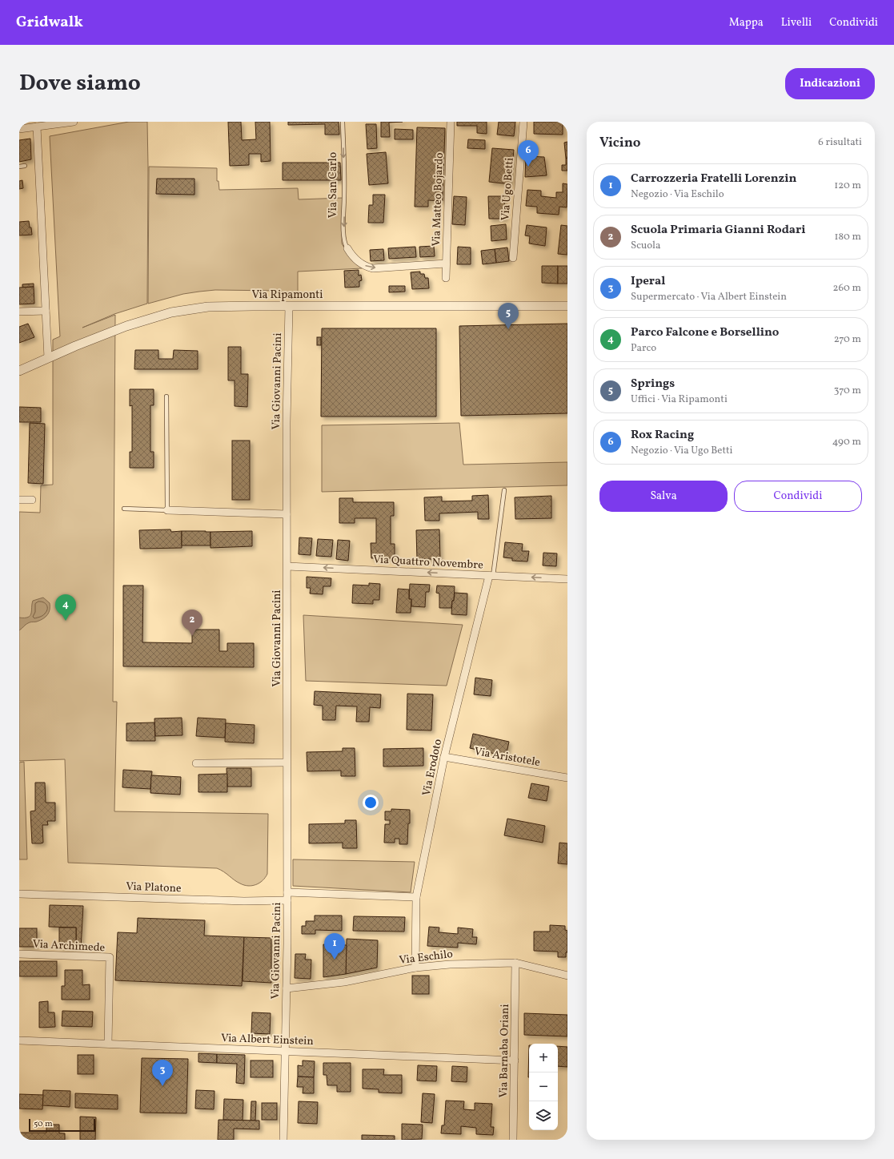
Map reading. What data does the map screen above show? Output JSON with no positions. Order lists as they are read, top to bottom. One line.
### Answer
{"streets":{"street":["Via Ugo Betti","Via Matteo Bojardo","Via Ripamonti","Via Giovanni Pacini","Via Quattro Novembre","Via Aristotele","Via Erodoto","Via Platone","Via Archimede","Via Eschilo","Via Albert Einstein","Via Barnaba Oriani"],"lane":["Via San Carlo"]},"crossings":[["Via Ripamonti","Via Giovanni Pacini"],["Via Giovanni Pacini","Via Quattro Novembre"],["Via Giovanni Pacini","Via Platone"],["Via Giovanni Pacini","Via Eschilo"],["Via Giovanni Pacini","Via Albert Einstein"],["Via Quattro Novembre","Via Erodoto"],["Via Aristotele","Via Erodoto"],["Via Erodoto","Via Eschilo"],["Via Archimede","Via Albert Einstein"],["Via Eschilo","Via Barnaba Oriani"],["Via Albert Einstein","Via Barnaba Oriani"]],"one_way":["Via San Carlo","Via Quattro Novembre"],"scale_bar":"50 m","page":{"header":"Gridwalk","nav":["Mappa","Livelli","Condividi"],"title":"Dove siamo","buttons":["Indicazioni",["Salva","Condividi"]],"heading":["Vicino","6 risultati"],"pins":["6","5","4","2","1","3"],"list":[{"mark":"1","name":"Carrozzeria Fratelli Lorenzin","note":"Negozio · Via Eschilo","value":"120 m"},{"mark":"2","name":"Scuola Primaria Gianni Rodari","note":"Scuola","value":"180 m"},{"mark":"3","name":"Iperal","note":"Supermercato · Via Albert Einstein","value":"260 m"},{"mark":"4","name":"Parco Falcone e Borsellino","note":"Parco","value":"270 m"},{"mark":"5","name":"Springs","note":"Uffici · Via Ripamonti","value":"370 m"},{"mark":"6","name":"Rox Racing","note":"Negozio · Via Ugo Betti","value":"490 m"}],"map_buttons":["+","−"],"scale":"50 m"}}
